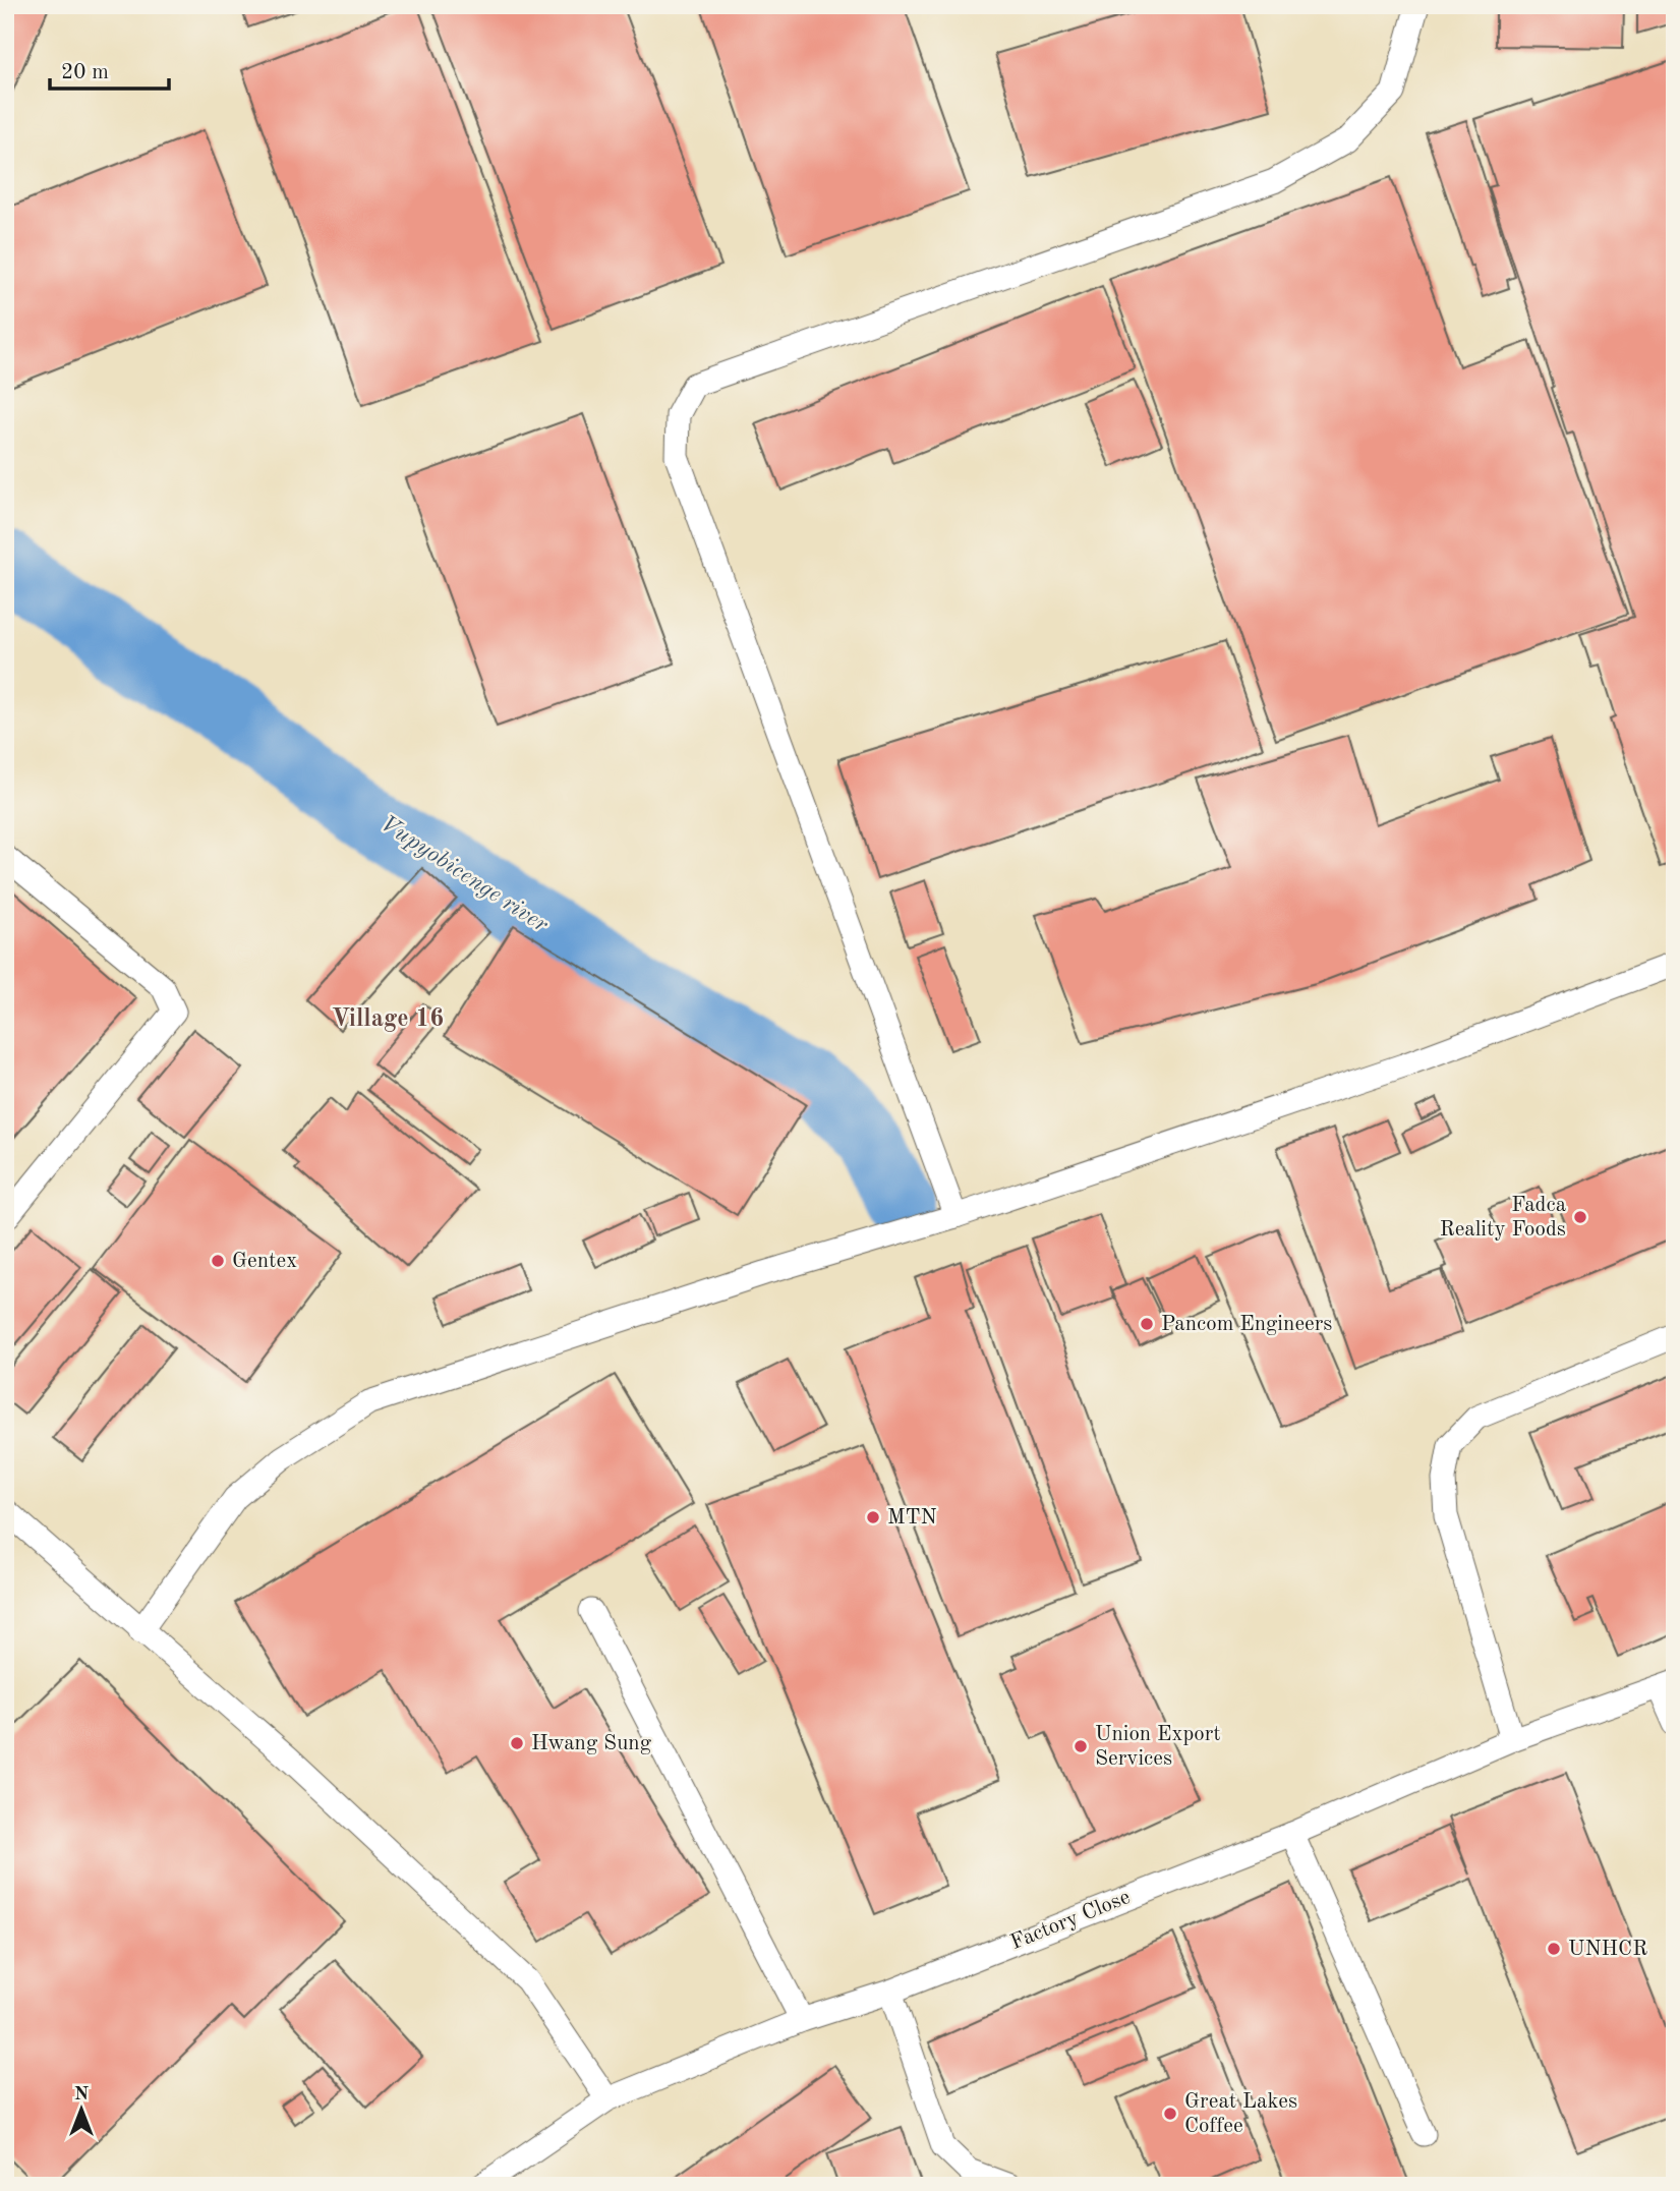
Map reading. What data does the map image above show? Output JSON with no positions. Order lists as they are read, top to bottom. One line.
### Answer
{"streets":{"lane":["Factory Close"]},"districts":["Village 16"],"water":["Vupyobicenge river"],"places":["Fadca Reality Foods","Gentex","Pancom Engineers","MTN","Hwang Sung","Union Export Services","UNHCR","Great Lakes Coffee"],"scale_bar":"20 m","north":"top"}
